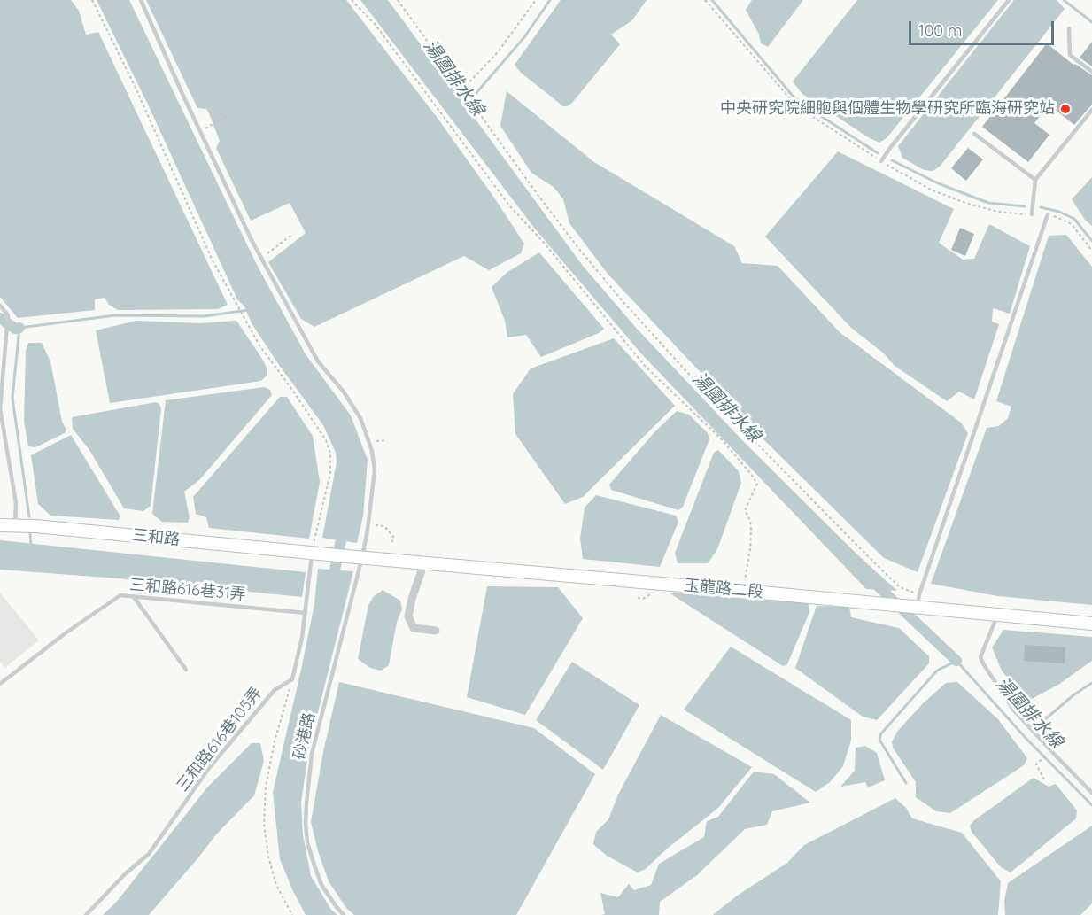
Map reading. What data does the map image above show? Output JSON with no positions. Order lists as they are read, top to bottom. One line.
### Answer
{"streets":{"main road":["三和路","玉龍路二段"],"lane":["三和路616巷31弄","砂港路","三和路616巷105弄"]},"crossings":[["三和路","玉龍路二段"],["三和路","砂港路"],["玉龍路二段","砂港路"]],"water":["湯圍排水線"],"places":["中央研究院細胞與個體生物學研究所臨海研究站"],"scale_bar":"100 m"}
